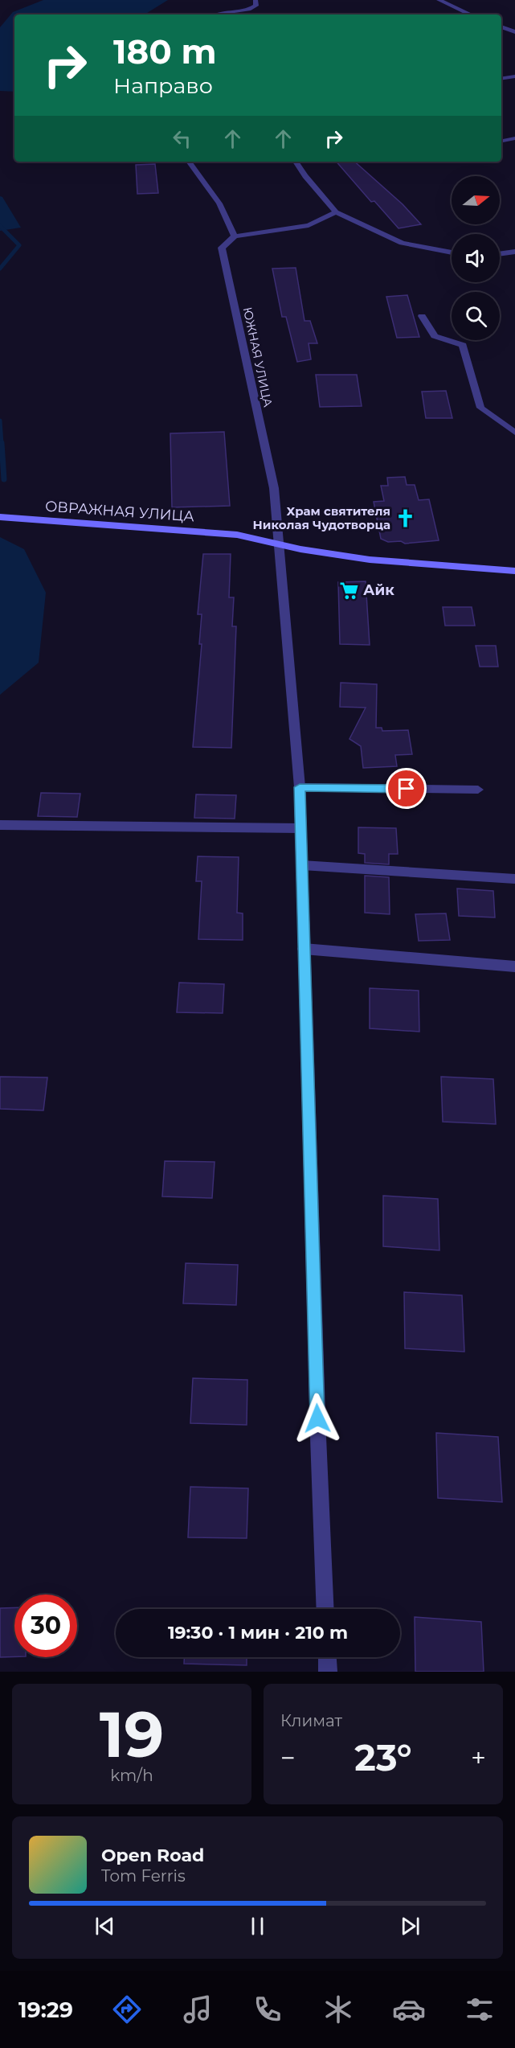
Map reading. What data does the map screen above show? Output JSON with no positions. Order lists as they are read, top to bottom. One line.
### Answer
{"streets":{"street":["ЮЖНАЯ УЛИЦА","ОВРАЖНАЯ УЛИЦА"]},"crossings":[["ЮЖНАЯ УЛИЦА","ОВРАЖНАЯ УЛИЦА"]],"places":{"church":["Храм святителя Николая Чудотворца"],"supermarket":["Айк"]},"north":"right","page":{"turn":["180 m","Направо"],"limit":"30","trip":"19:30 · 1 мин · 210 m","tile":[["19","km/h"],"Климат"],"heat":["−","23°","+"],"song":["Open Road","Tom Ferris"],"tabs":"19:29"}}
